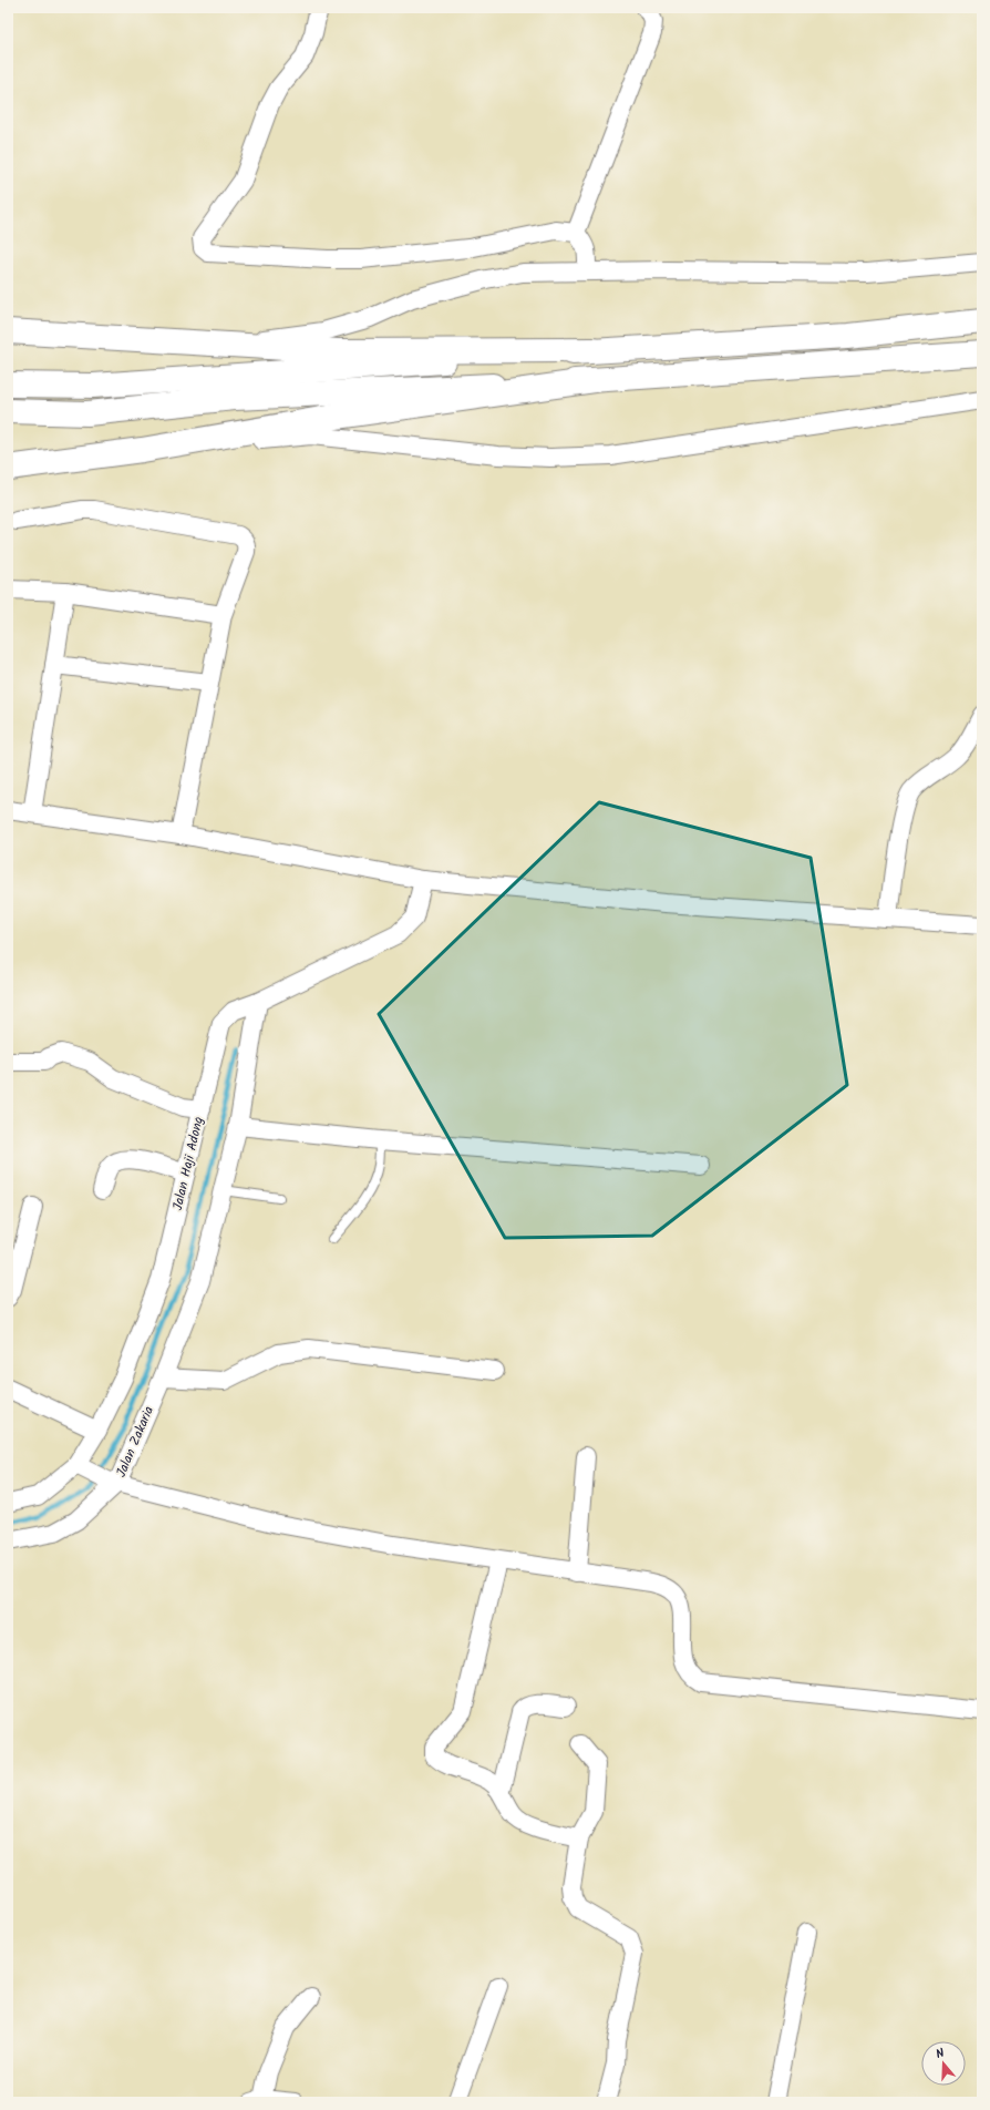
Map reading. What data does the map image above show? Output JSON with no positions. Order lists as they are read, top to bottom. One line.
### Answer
{"streets":{"street":["Jalan Haji Adong","Jalan Zakaria"]},"crossings":[["Jalan Haji Adong","Jalan Zakaria"]],"north":"top"}
